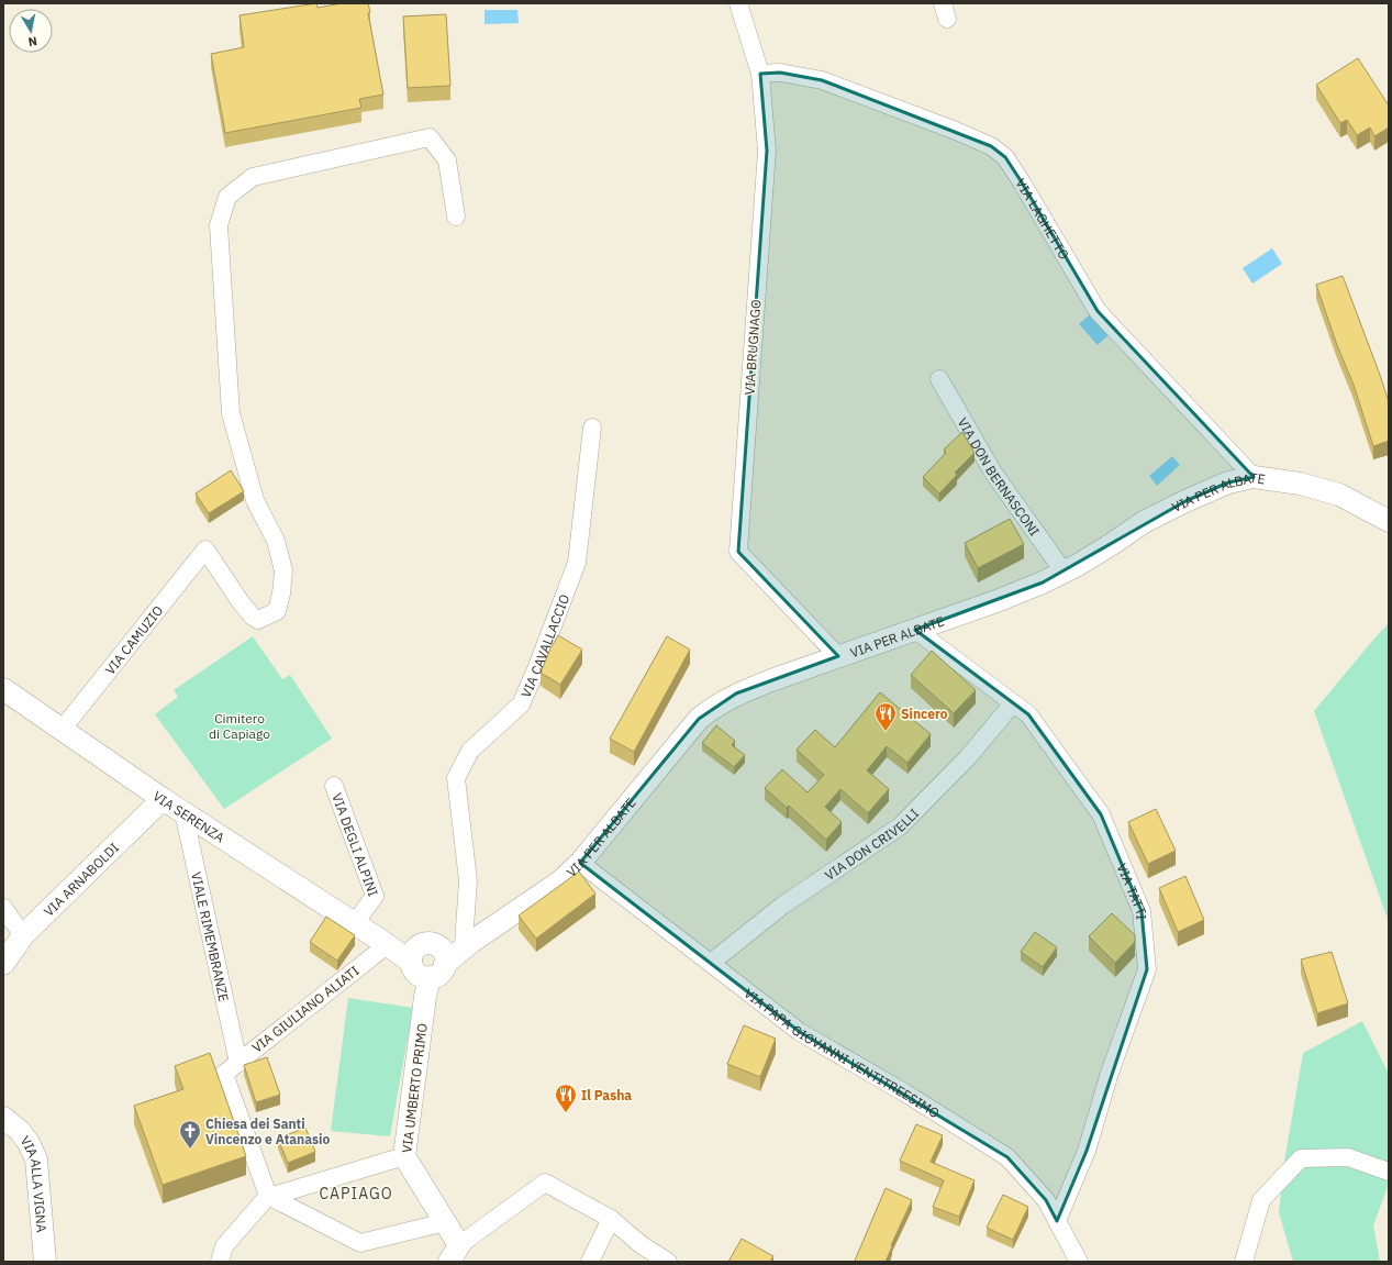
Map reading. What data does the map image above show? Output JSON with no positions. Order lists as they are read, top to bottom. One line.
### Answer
{"streets":{"street":["VIA LAGHETTO","VIA BRUGNAGO","VIA DON BERNASCONI","VIA PER ALBATE","VIA CAMUZIO","VIA CAVALLACCIO","VIA SERENZA","VIA DON CRIVELLI","VIA DEGLI ALPINI","VIA ARNABOLDI","VIA TATTI","VIALE RIMEMBRANZE","VIA GIULIANO ALIATI","VIA PAPA GIOVANNI VENTITREESIMO","VIA UMBERTO PRIMO","VIA ALLA VIGNA"]},"crossings":[["VIA LAGHETTO","VIA BRUGNAGO"],["VIA LAGHETTO","VIA PER ALBATE"],["VIA BRUGNAGO","VIA PER ALBATE"],["VIA DON BERNASCONI","VIA PER ALBATE"],["VIA PER ALBATE","VIA CAVALLACCIO"],["VIA PER ALBATE","VIA SERENZA"],["VIA PER ALBATE","VIA TATTI"],["VIA PER ALBATE","VIA PAPA GIOVANNI VENTITREESIMO"],["VIA PER ALBATE","VIA UMBERTO PRIMO"],["VIA CAMUZIO","VIA SERENZA"],["VIA SERENZA","VIA DEGLI ALPINI"],["VIA SERENZA","VIA ARNABOLDI"],["VIA SERENZA","VIALE RIMEMBRANZE"],["VIA SERENZA","VIA GIULIANO ALIATI"],["VIA SERENZA","VIA UMBERTO PRIMO"],["VIA DON CRIVELLI","VIA TATTI"],["VIA DON CRIVELLI","VIA PAPA GIOVANNI VENTITREESIMO"],["VIA TATTI","VIA PAPA GIOVANNI VENTITREESIMO"],["VIALE RIMEMBRANZE","VIA GIULIANO ALIATI"]],"districts":["CAPIAGO"],"parks":["Cimitero di Capiago"],"places":{"restaurant":["Sincero","Il Pasha"],"church":["Chiesa dei Santi Vincenzo e Atanasio"]},"north":"bottom"}
